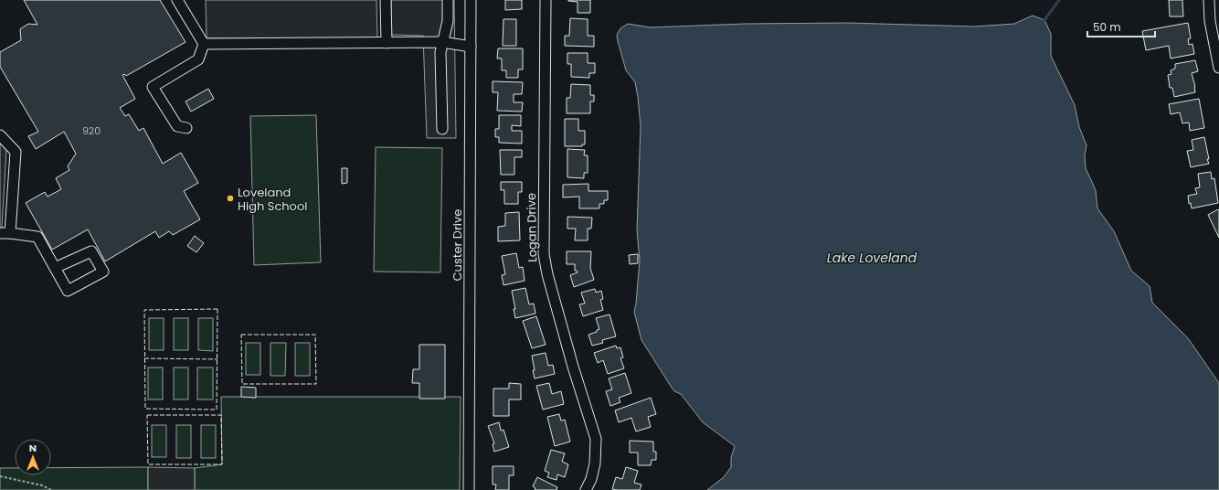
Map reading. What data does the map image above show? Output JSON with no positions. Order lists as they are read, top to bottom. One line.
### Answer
{"streets":{"street":["Logan Drive","Custer Drive"]},"water":["Lake Loveland"],"places":["Loveland High School"],"house_numbers":["920"],"scale_bar":"50 m","north":"top"}
